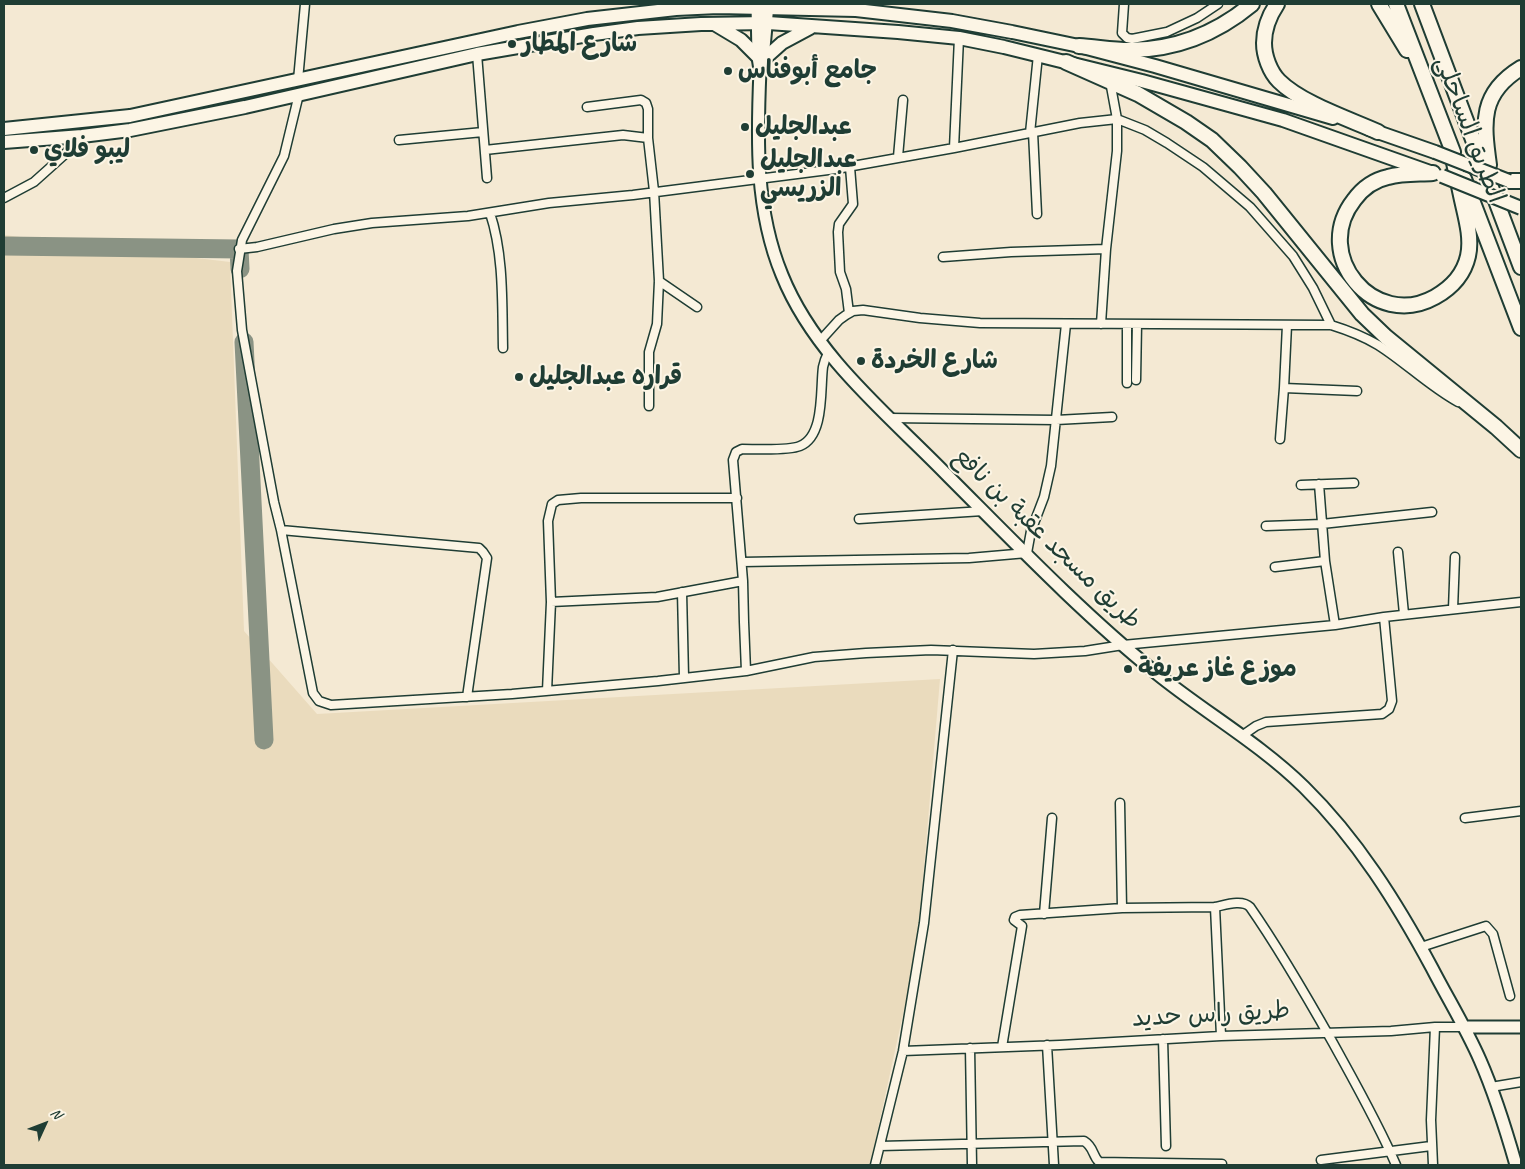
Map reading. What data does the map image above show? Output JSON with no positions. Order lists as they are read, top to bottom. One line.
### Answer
{"streets":{"highway":["الطريق الساحلى"],"street":["طريق مسجد عقبة بن نافع","طريق راس حديد"]},"crossings":[["طريق مسجد عقبة بن نافع","طريق راس حديد"]],"places":["شارع المطار","جامع أبوفناس","عبدالجليل","ليبو فلاي","عبدالجليل الزريسي","شارع الخردة","قراره عبدالجليل","موزع غاز عريفة"],"north":"top right"}
